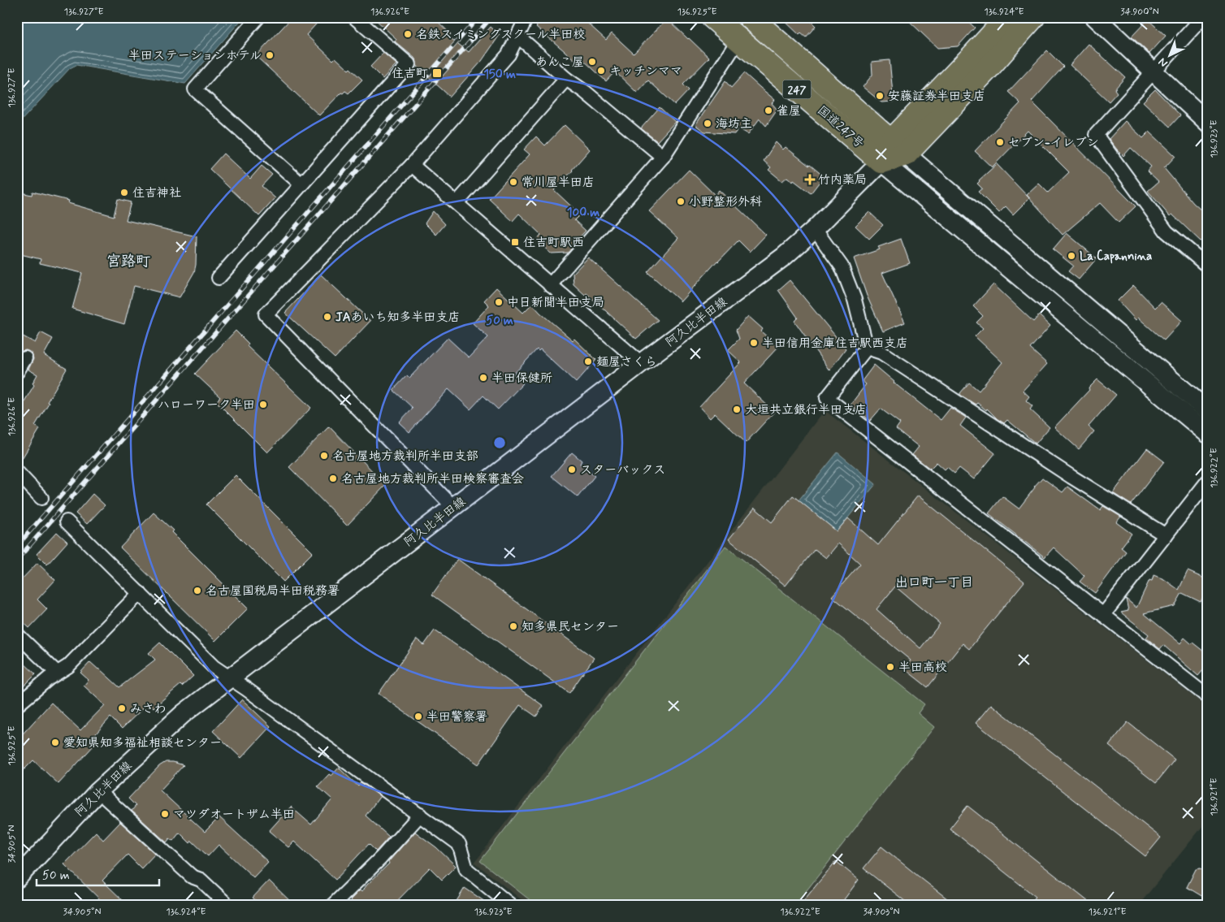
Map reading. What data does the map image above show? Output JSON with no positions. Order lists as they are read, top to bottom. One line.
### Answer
{"streets":{"highway":["247","国道247号"],"main road":["阿久比半田線"]},"crossings":[["国道247号","阿久比半田線"]],"districts":["宮路町","出口町一丁目"],"places":{"other":["名鉄スイミングスクール半田校","半田ステーションホテル","あんこ屋","キッチンママ","安藤証券半田支店","雀屋","海坊主","セブン-イレブン","常川屋半田店","住吉神社","小野整形外科","La Capannina","中日新聞半田支局","JAあいち知多半田支店","半田信用金庫住吉駅西支店","麺屋さくら","半田保健所","ハローワーク半田","大垣共立銀行半田支店","名古屋地方裁判所半田支部","スターバックス","名古屋地方裁判所半田検察審査会","名古屋国税局半田税務署","知多県民センター","半田高校","みさわ","半田警察署","愛知県知多福祉相談センター","マツダオートザム半田"],"transit":["住吉町","住吉町駅西"],"health":["竹内薬局"]},"scale_bar":"50 m","north":"bottom left","coordinates":["136.927°E","136.926°E","136.925°E","136.924°E","34.900°N","136.923°E","136.922°E","136.921°E","34.905°N","34.903°N"],"rings":["150 m","100 m","50 m"]}
